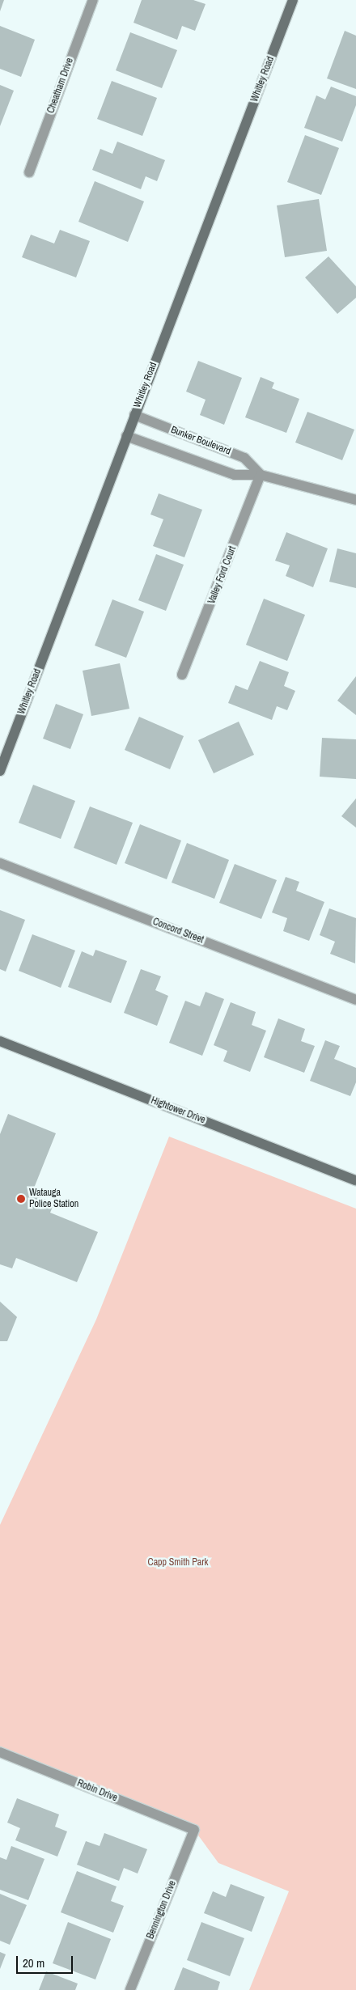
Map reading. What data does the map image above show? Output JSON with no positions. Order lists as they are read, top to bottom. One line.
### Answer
{"streets":{"street":["Whitley Road","Cheatham Drive","Bunker Boulevard","Valley Ford Court","Concord Street","Hightower Drive","Robin Drive","Bennington Drive"]},"crossings":[["Whitley Road","Bunker Boulevard"],["Bunker Boulevard","Valley Ford Court"],["Robin Drive","Bennington Drive"]],"parks":["Capp Smith Park"],"places":["Watauga Police Station"],"scale_bar":"20 m"}
